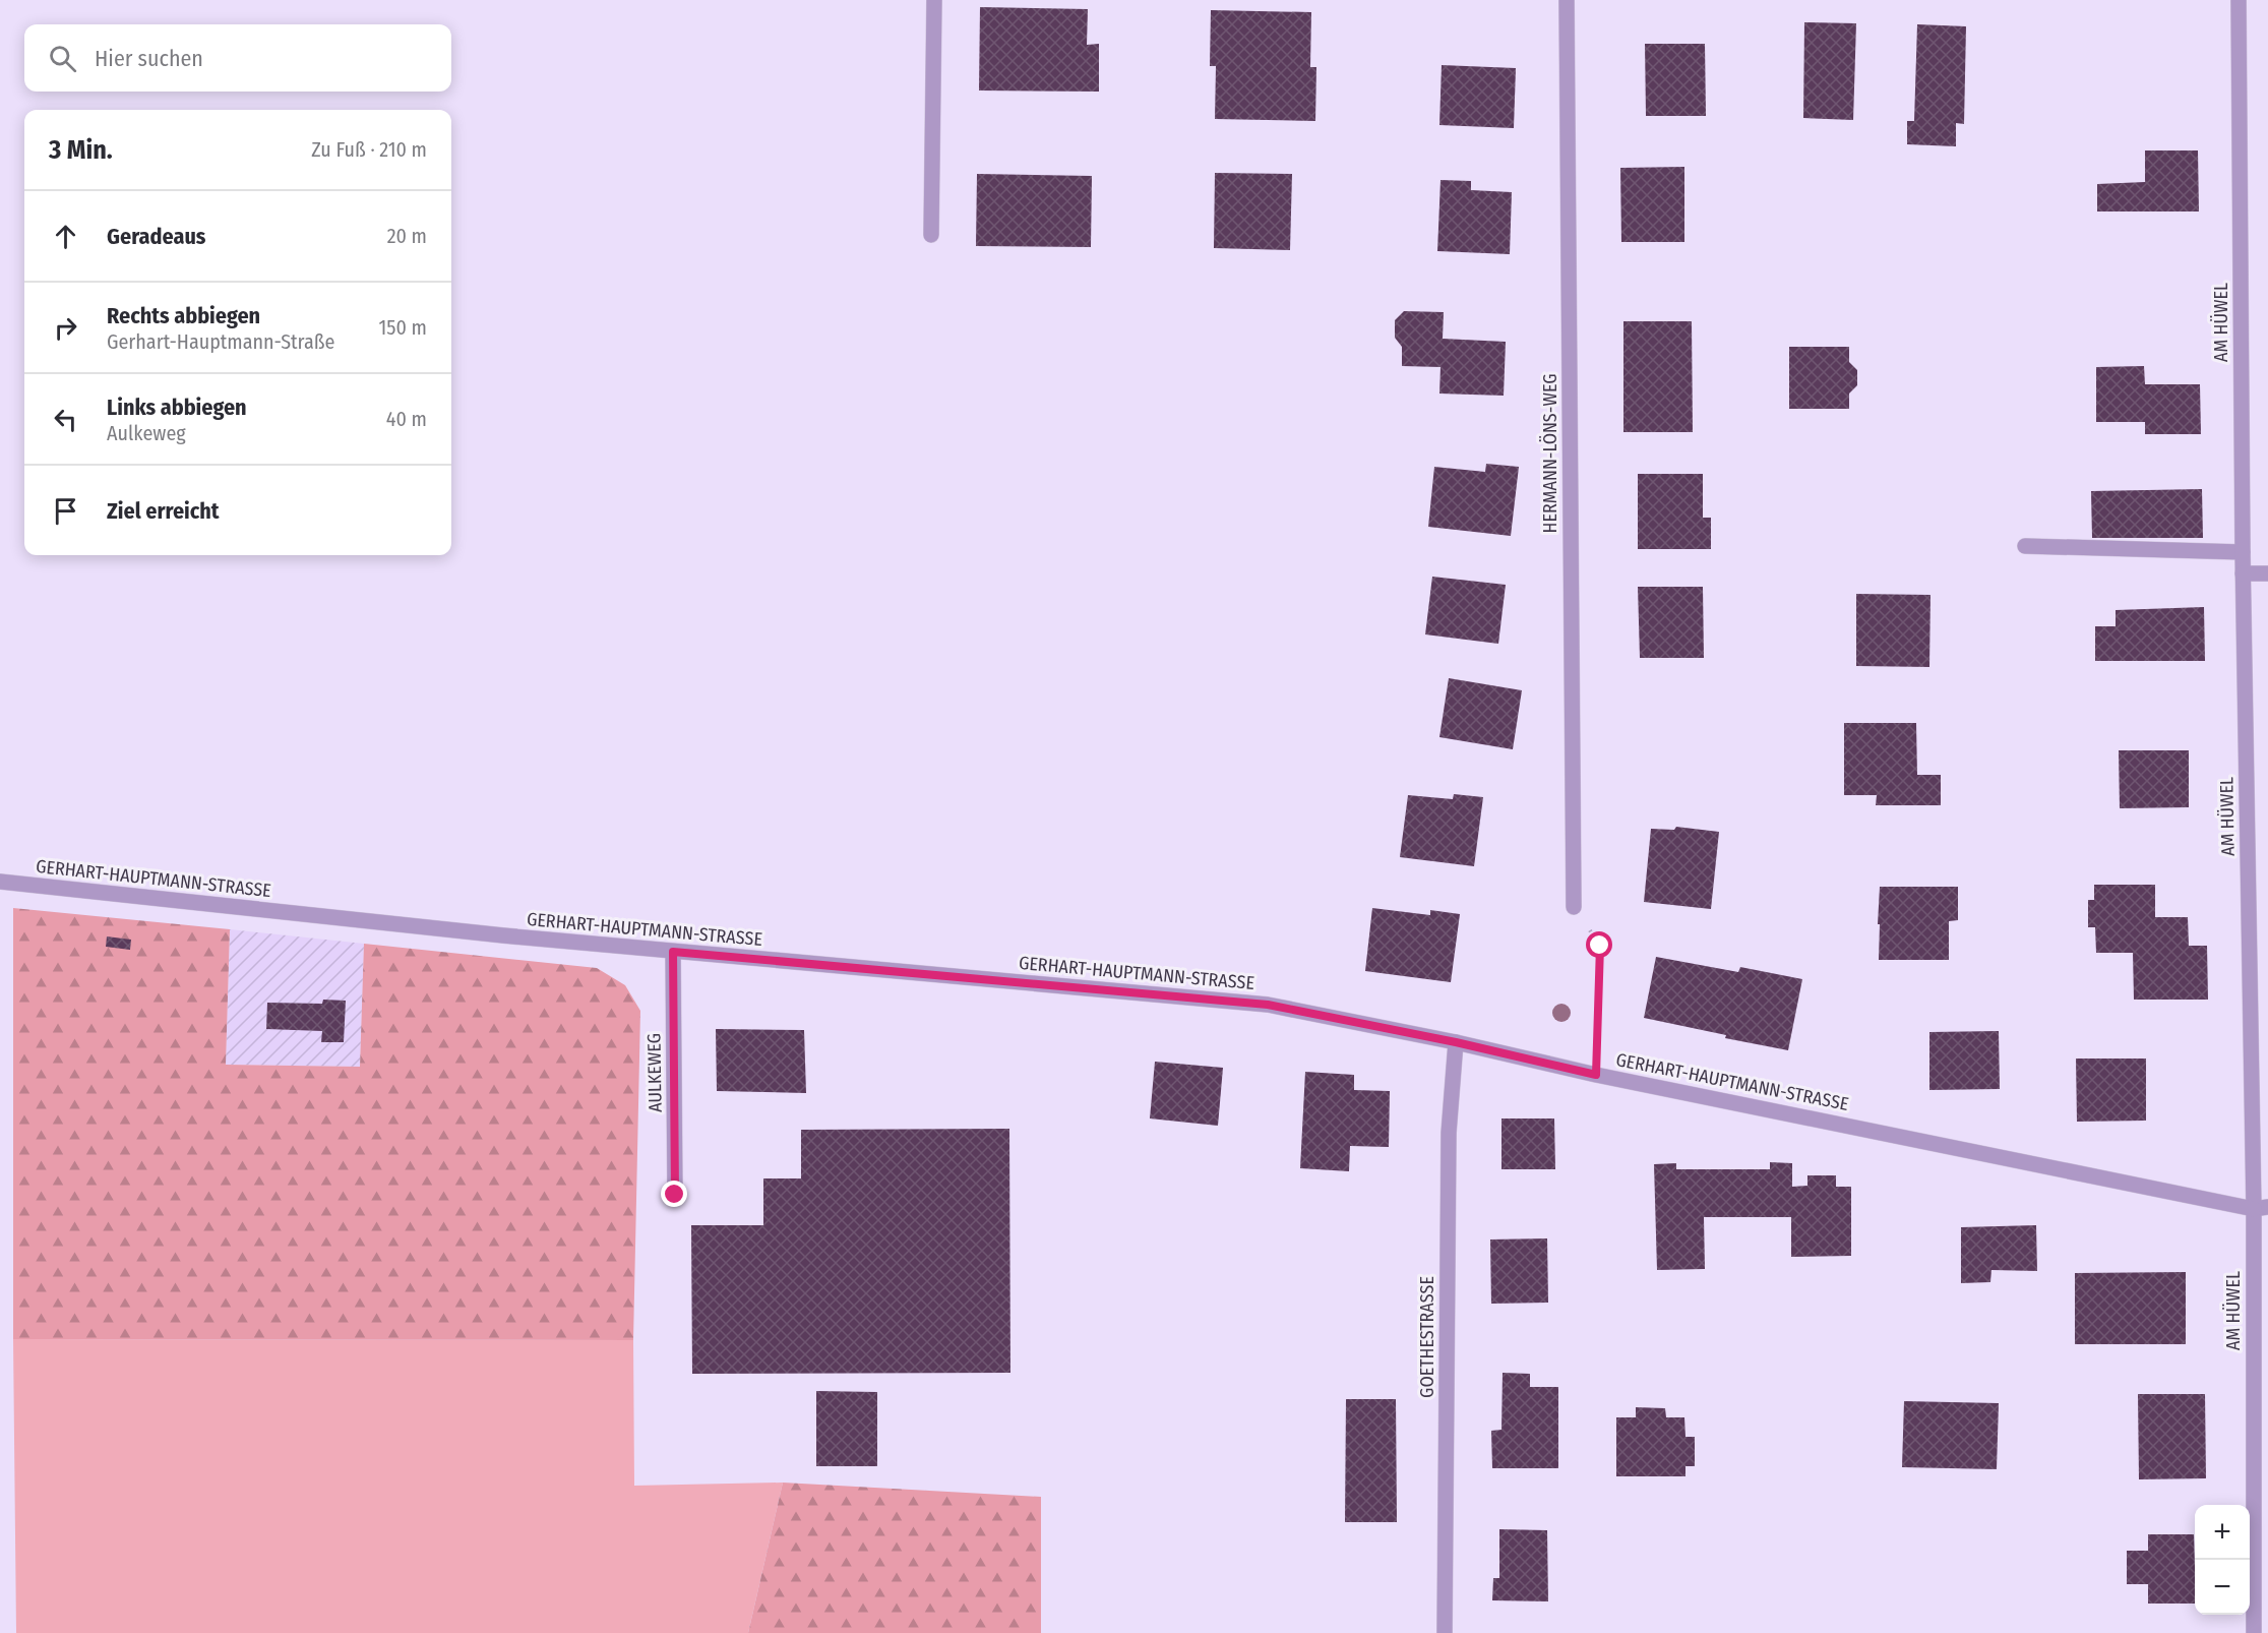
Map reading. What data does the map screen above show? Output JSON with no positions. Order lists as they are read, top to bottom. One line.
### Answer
{"streets":{"street":["AM HÜWEL","HERMANN-LÖNS-WEG","GERHART-HAUPTMANN-STRASSE","AULKEWEG","GOETHESTRASSE"]},"crossings":[["AM HÜWEL","GERHART-HAUPTMANN-STRASSE"],["GERHART-HAUPTMANN-STRASSE","AULKEWEG"],["GERHART-HAUPTMANN-STRASSE","GOETHESTRASSE"]],"page":{"search":"Hier suchen","heading":["3 Min.","Zu Fuß · 210 m"],"list":[["Geradeaus","20 m"],["Rechts abbiegen","Gerhart-Hauptmann-Straße","150 m"],["Links abbiegen","Aulkeweg","40 m"],"Ziel erreicht"],"map_buttons":["+","−"]}}
